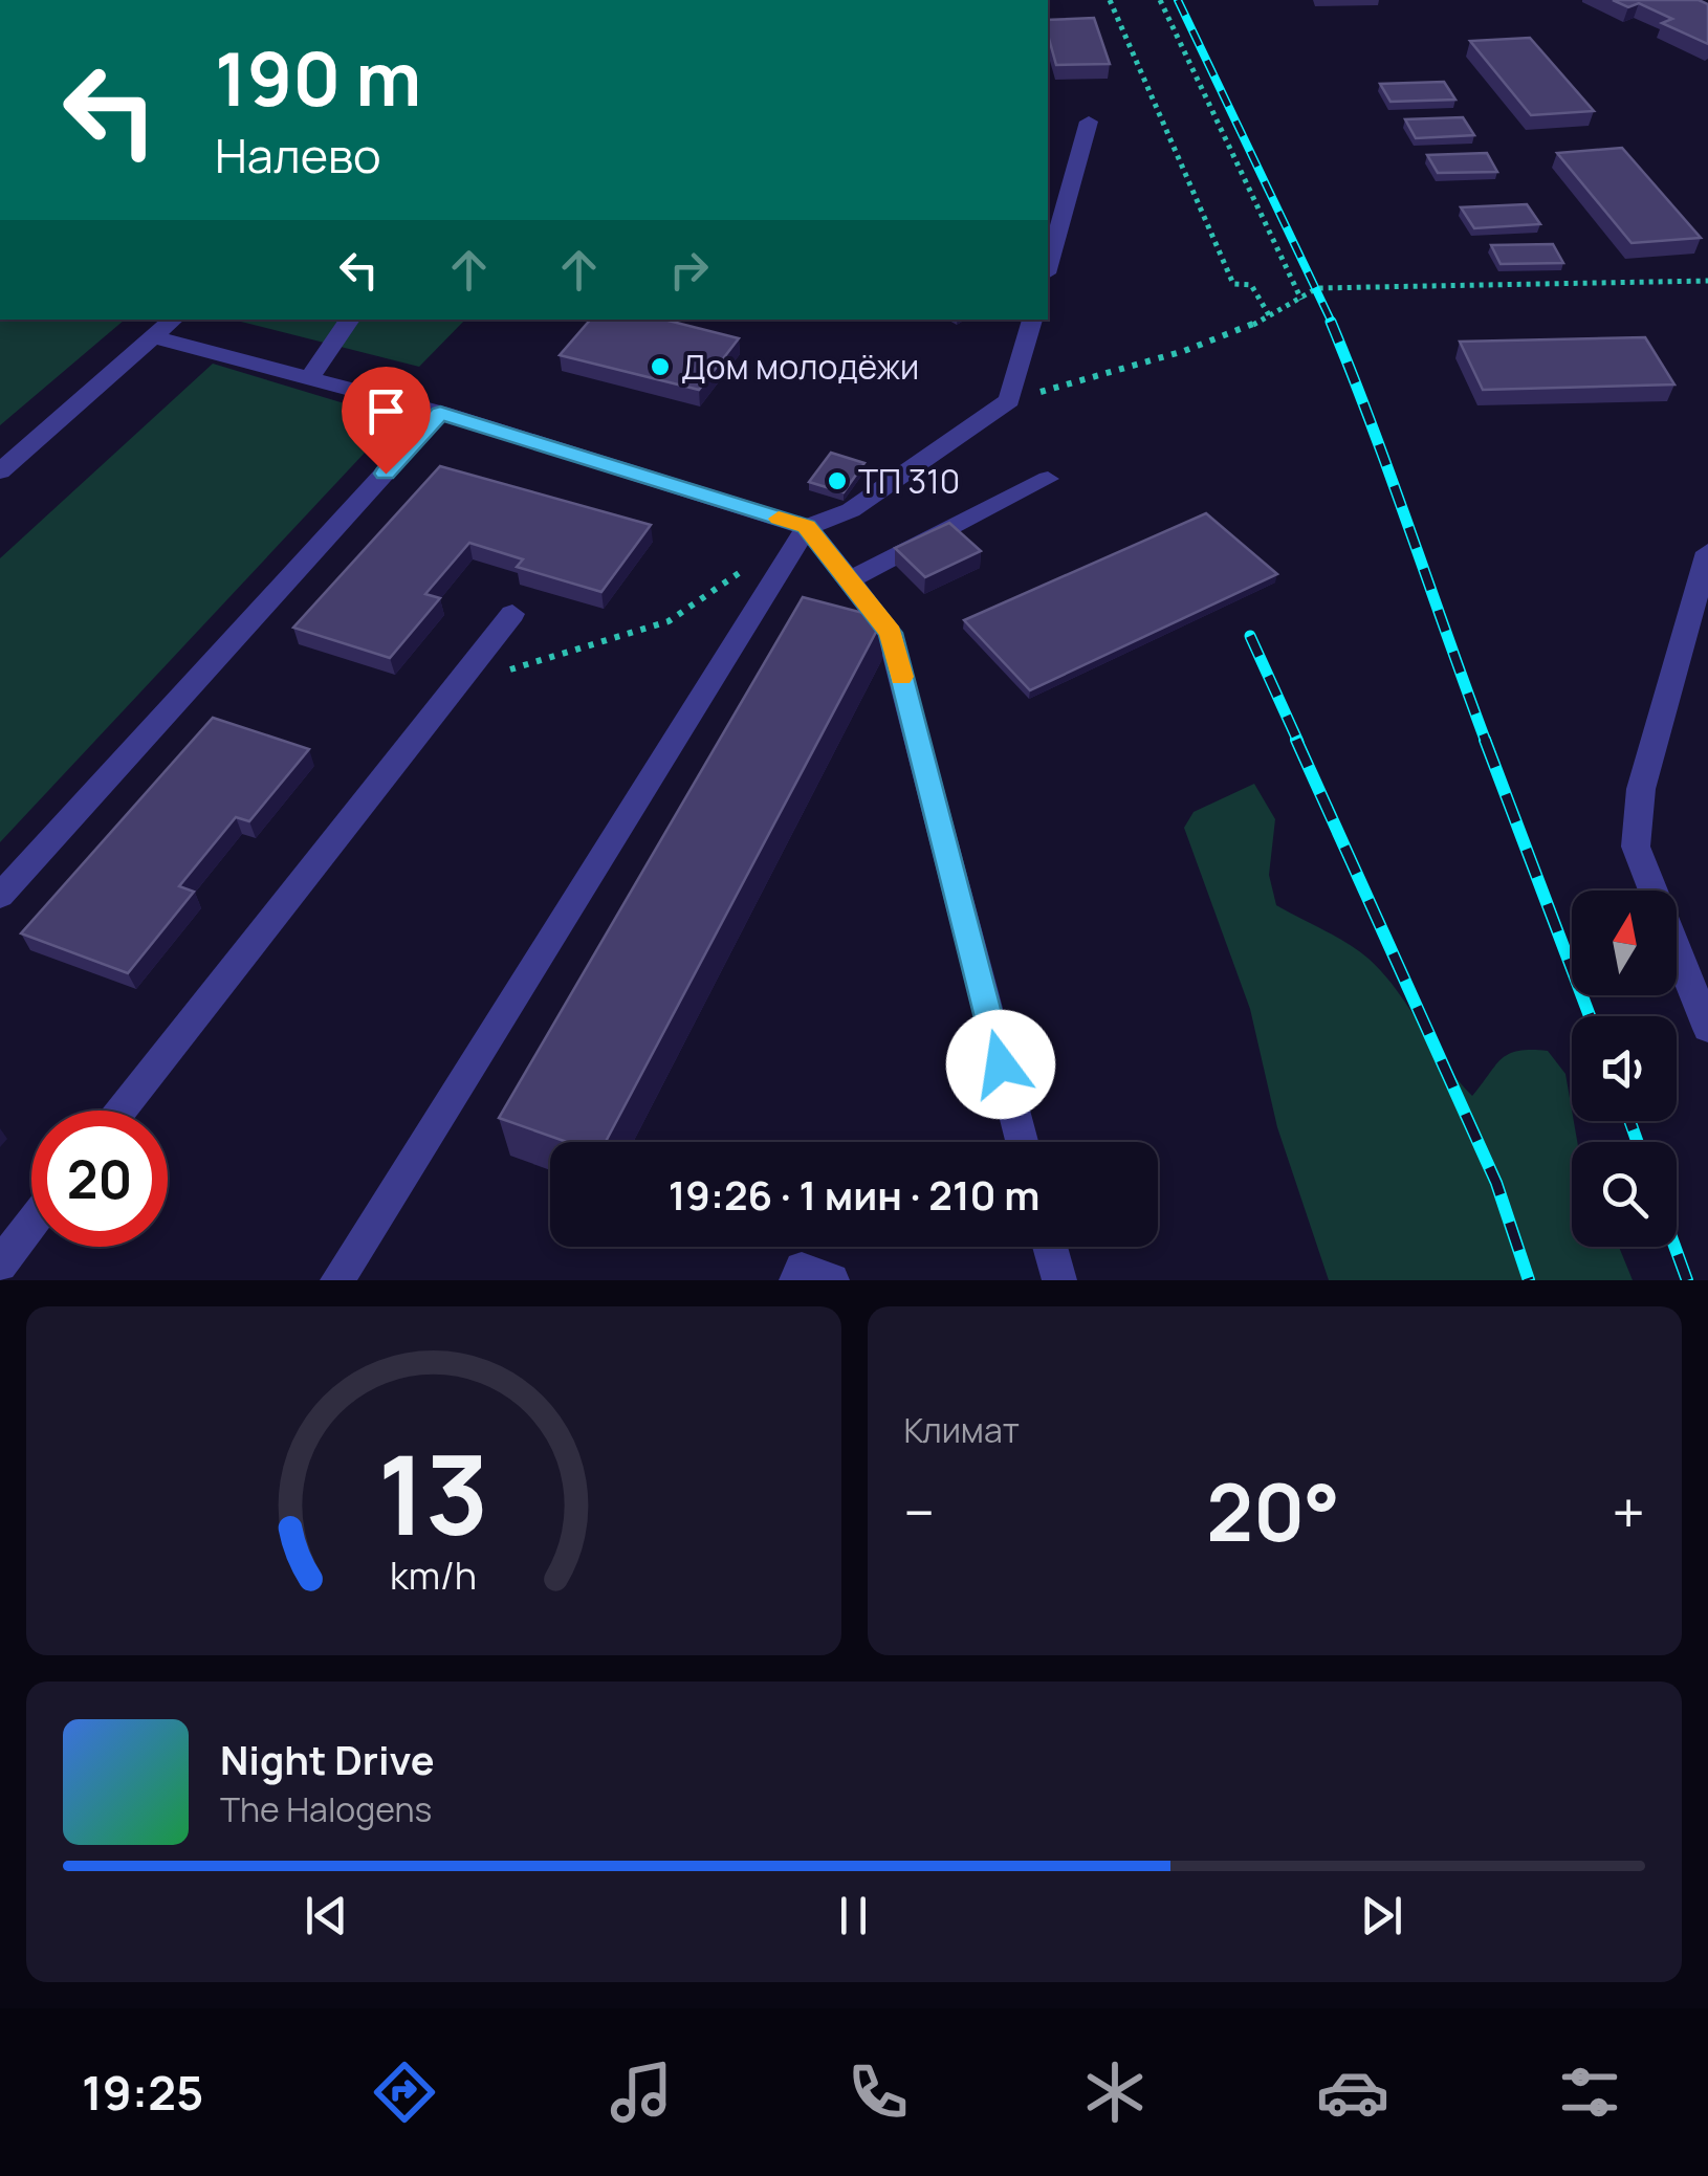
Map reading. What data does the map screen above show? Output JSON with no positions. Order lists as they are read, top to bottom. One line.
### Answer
{"places":["Дом молодёжи","ТП 310"],"north":"top","page":{"turn":["190 m","Налево"],"limit":"20","trip":"19:26 · 1 мин · 210 m","tile":"Климат","heat":["−","20°","+"],"song":["Night Drive","The Halogens"],"tabs":"19:25","gauge":["13","km/h"]}}
